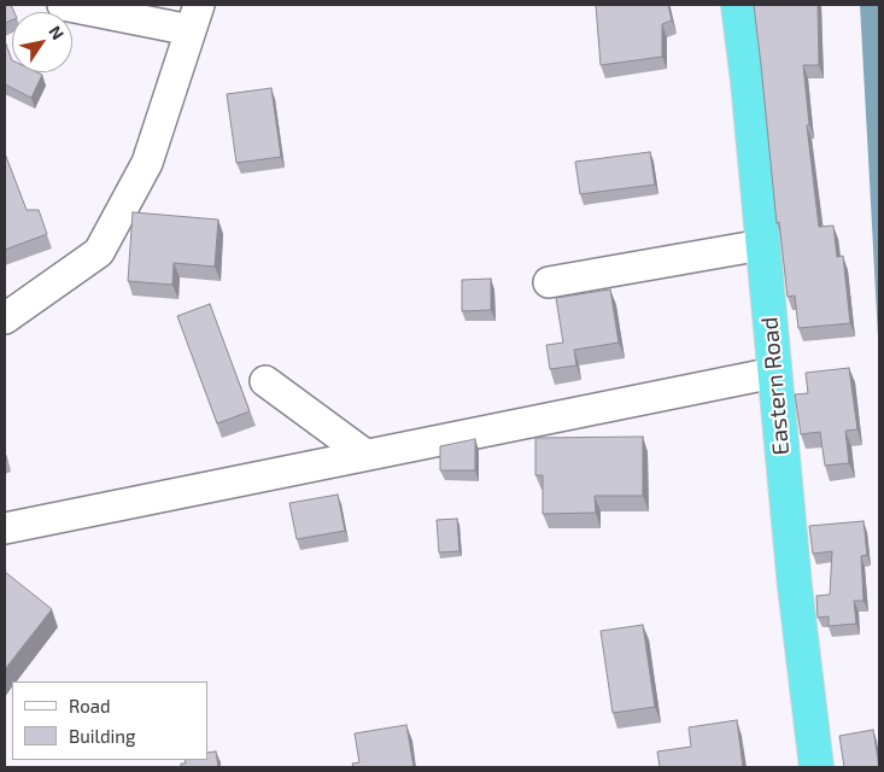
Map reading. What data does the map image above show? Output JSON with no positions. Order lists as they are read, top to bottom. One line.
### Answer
{"streets":{"highway":["Eastern Road"]},"legend":["Road","Building"],"north":"top right"}
